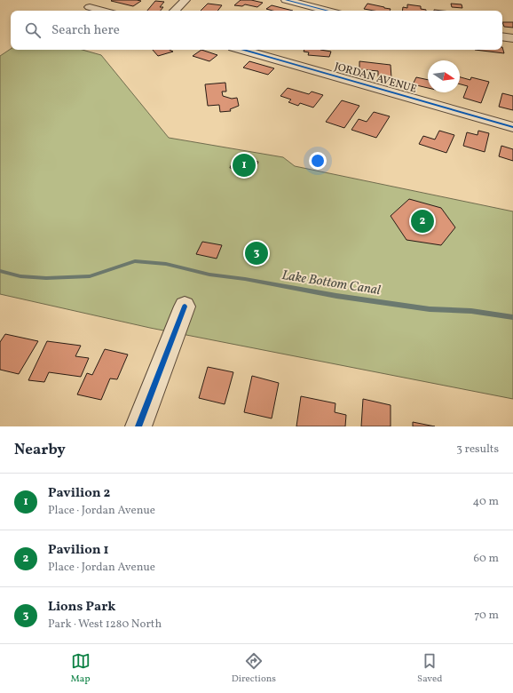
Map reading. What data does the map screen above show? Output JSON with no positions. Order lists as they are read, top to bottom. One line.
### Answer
{"streets":{"street":["JORDAN AVENUE"]},"water":["Lake Bottom Canal"],"north":"right","page":{"search":"Search here","pins":["1","2","3"],"heading":["Nearby","3 results"],"list":[{"mark":"1","name":"Pavilion 2","note":"Place · Jordan Avenue","value":"40 m"},{"mark":"2","name":"Pavilion 1","note":"Place · Jordan Avenue","value":"60 m"},{"mark":"3","name":"Lions Park","note":"Park · West 1280 North","value":"70 m"}],"nav":["Map","Directions","Saved"]}}
